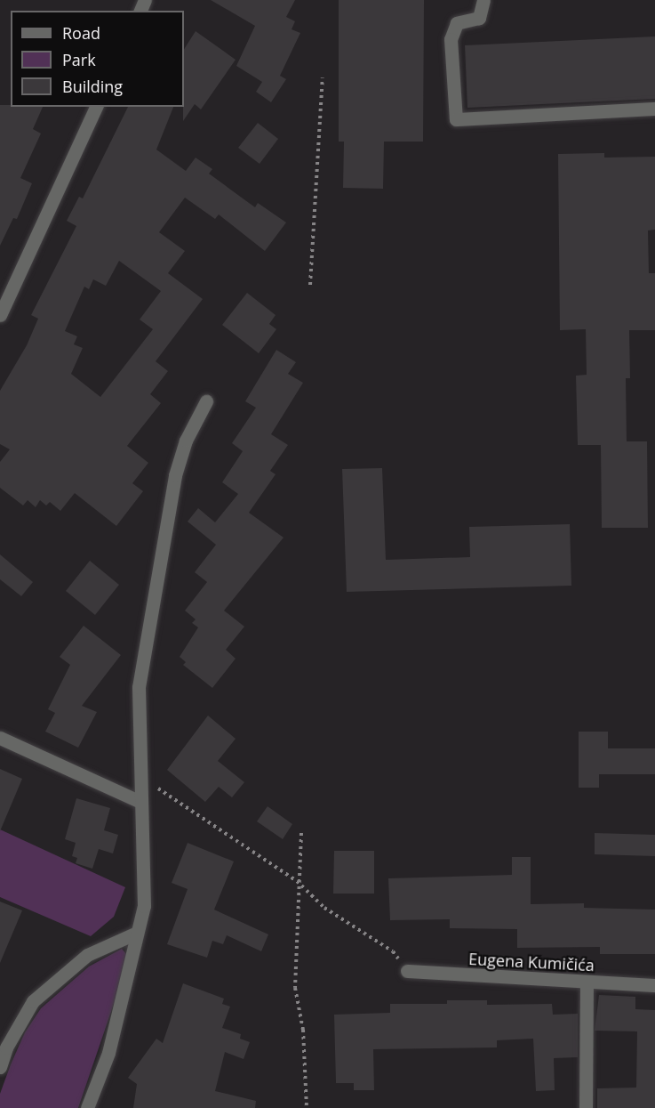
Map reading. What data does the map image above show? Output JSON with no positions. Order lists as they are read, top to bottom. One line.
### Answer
{"streets":{"street":["Eugena Kumičića"]},"legend":["Road","Park","Building"]}
